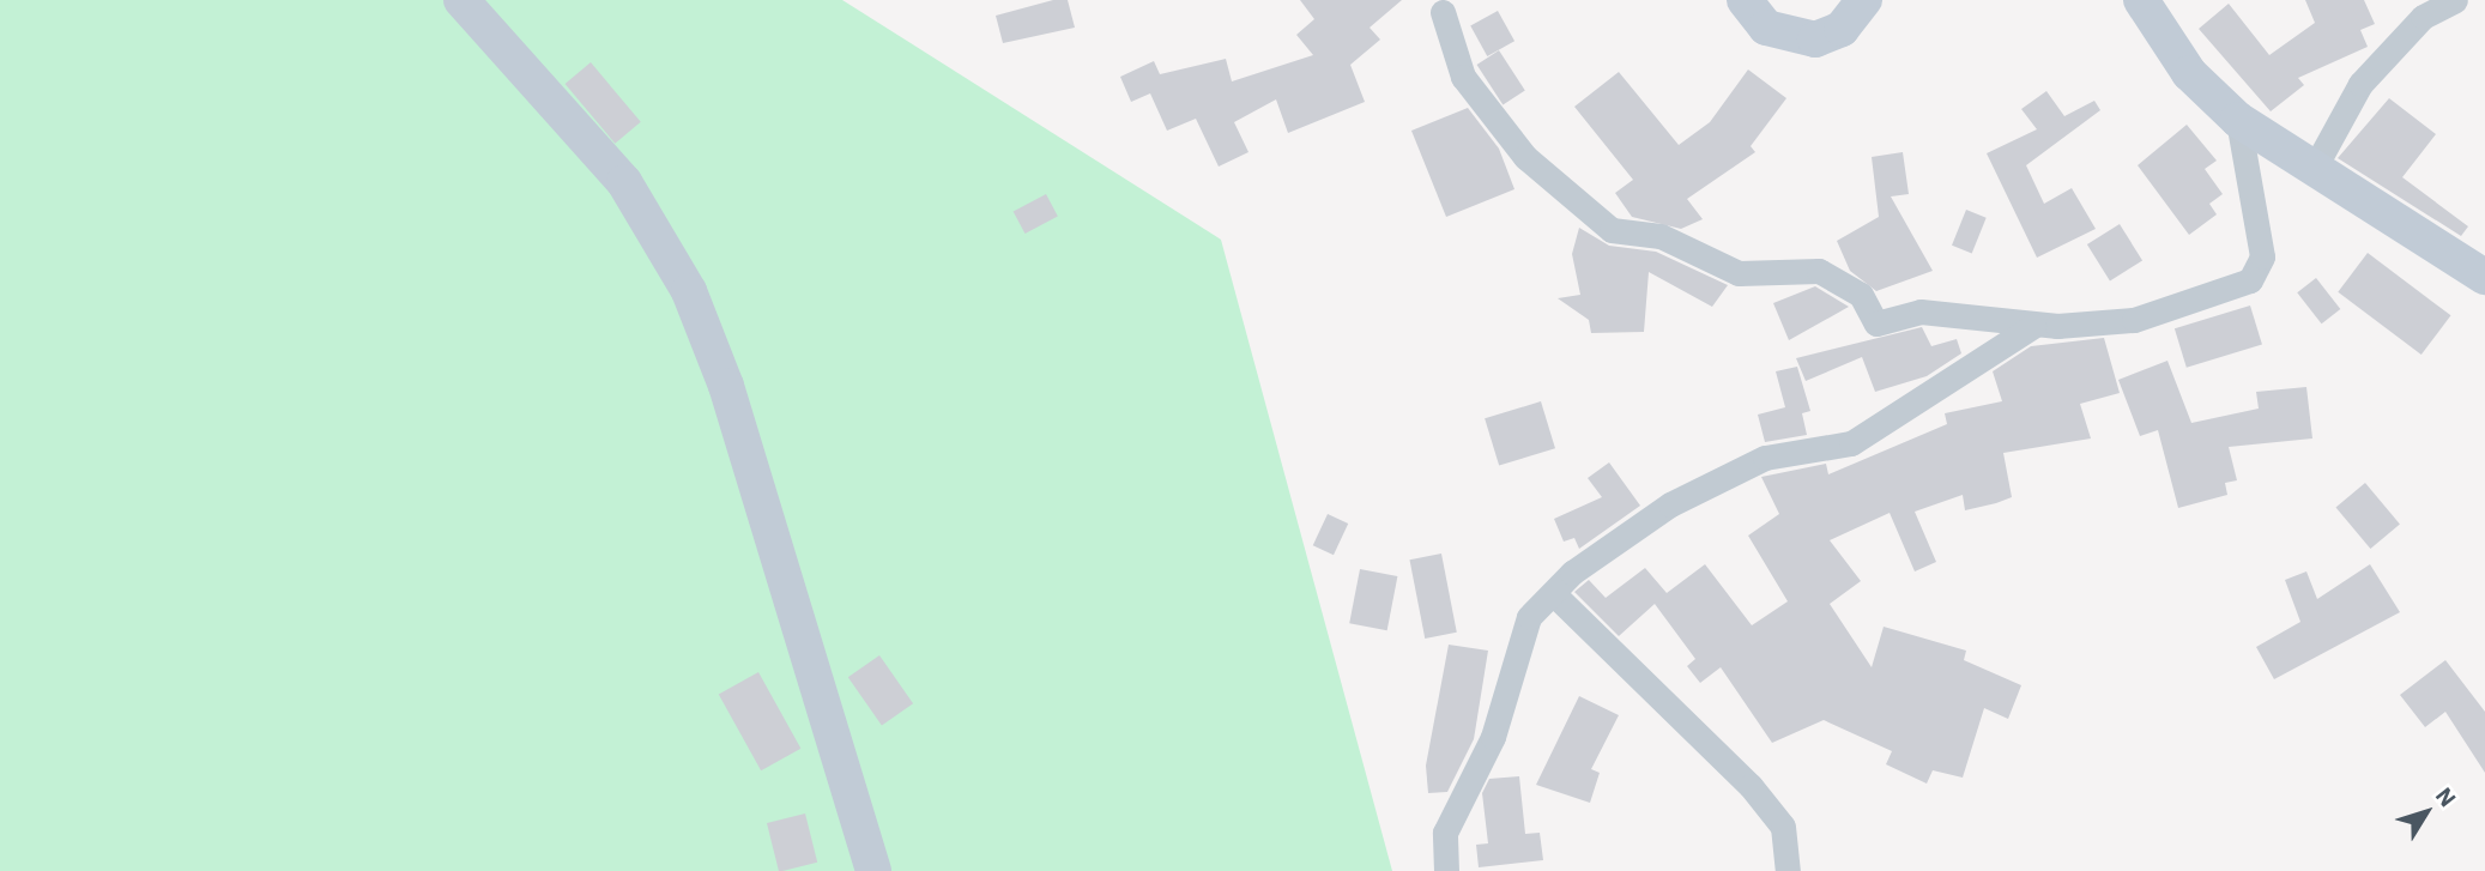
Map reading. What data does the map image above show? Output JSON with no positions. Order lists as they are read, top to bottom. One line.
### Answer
{"north":"top right"}
